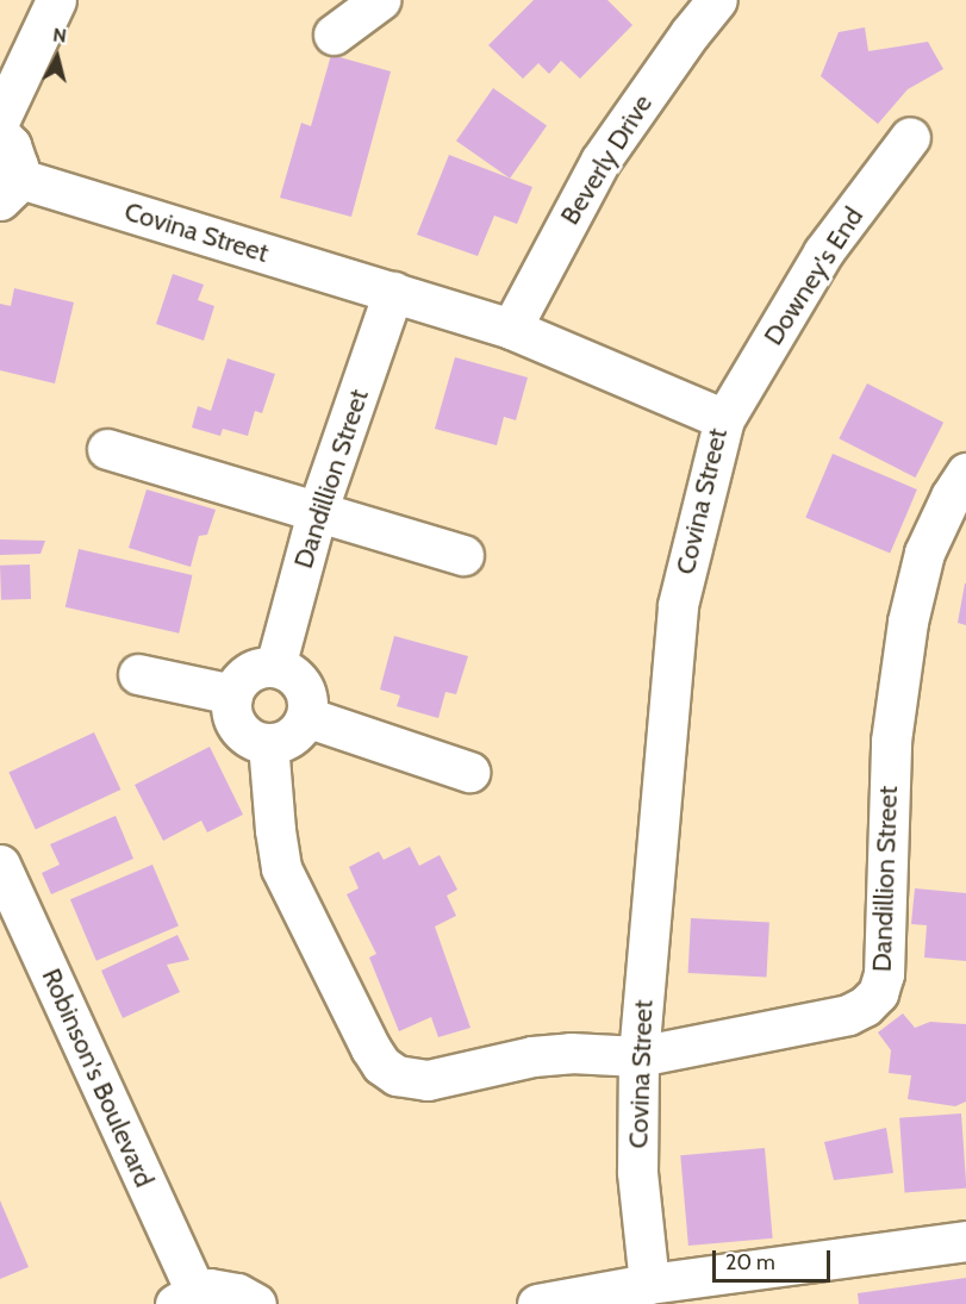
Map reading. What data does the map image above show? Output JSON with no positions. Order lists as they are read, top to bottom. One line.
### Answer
{"streets":{"street":["Beverly Drive","Covina Street","Downey's End","Dandillion Street","Robinson's Boulevard"]},"crossings":[["Beverly Drive","Covina Street"],["Covina Street","Downey's End"],["Covina Street","Dandillion Street"]],"scale_bar":"20 m","north":"top"}
